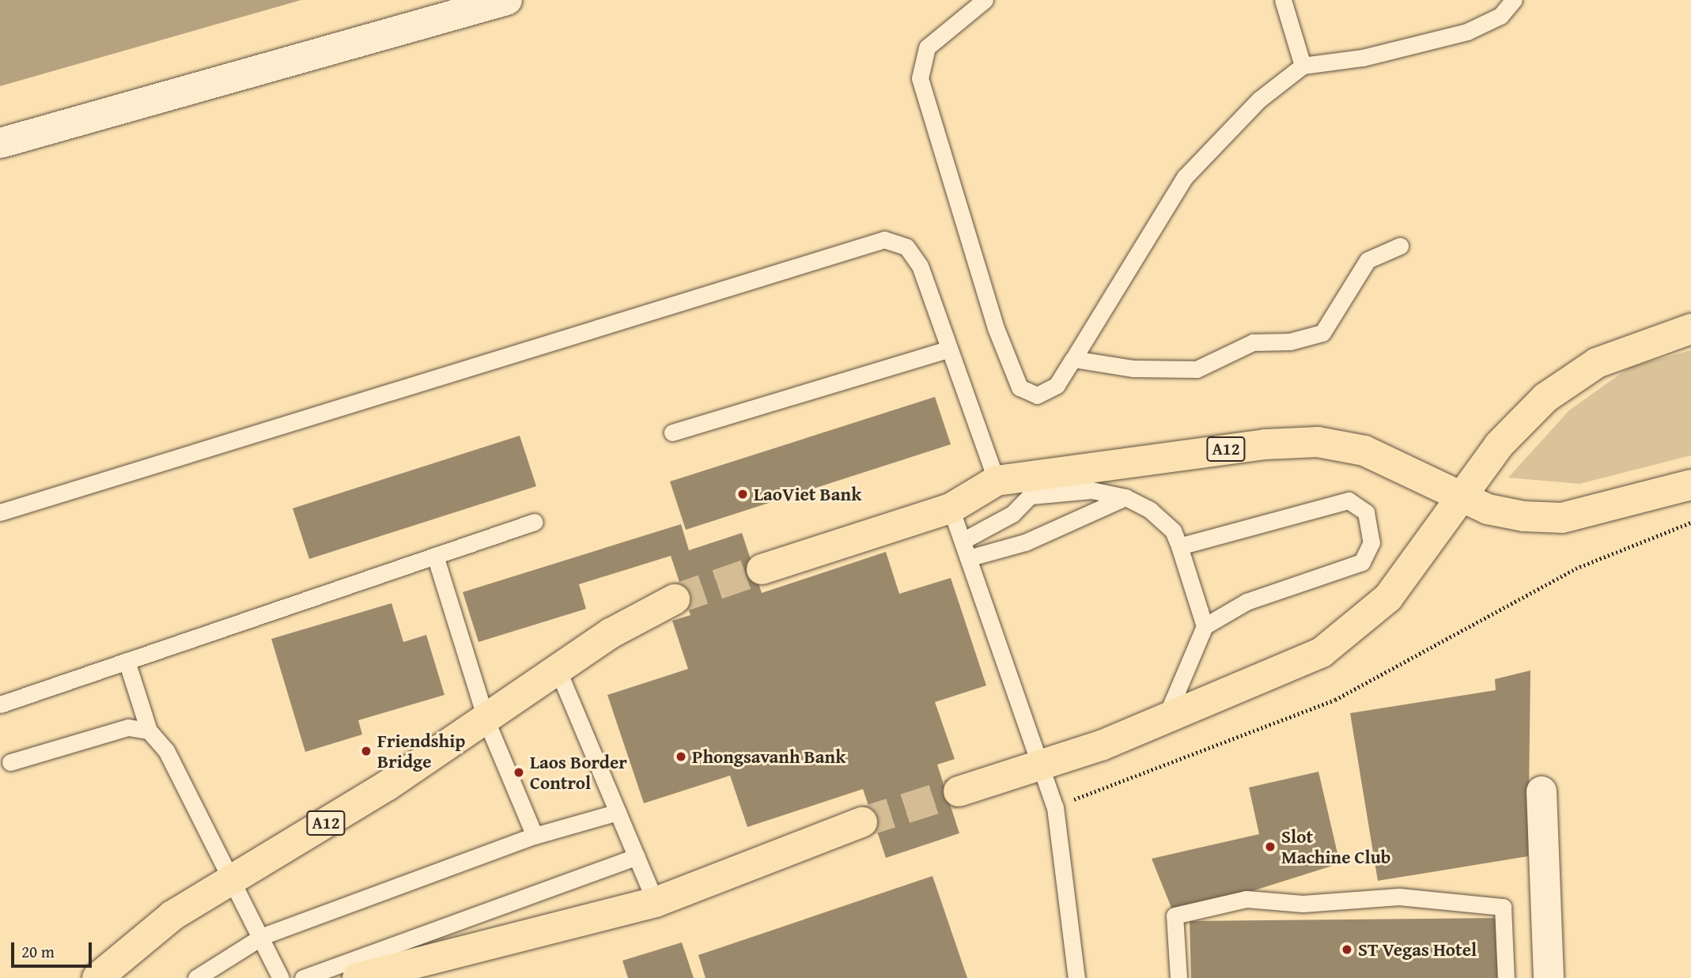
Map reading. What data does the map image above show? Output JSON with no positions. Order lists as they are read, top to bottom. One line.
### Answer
{"streets":{"highway":["A12"]},"places":["LaoViet Bank","Friendship Bridge","Phongsavanh Bank","Laos Border Control","Slot Machine Club","ST Vegas Hotel"],"scale_bar":"20 m"}
